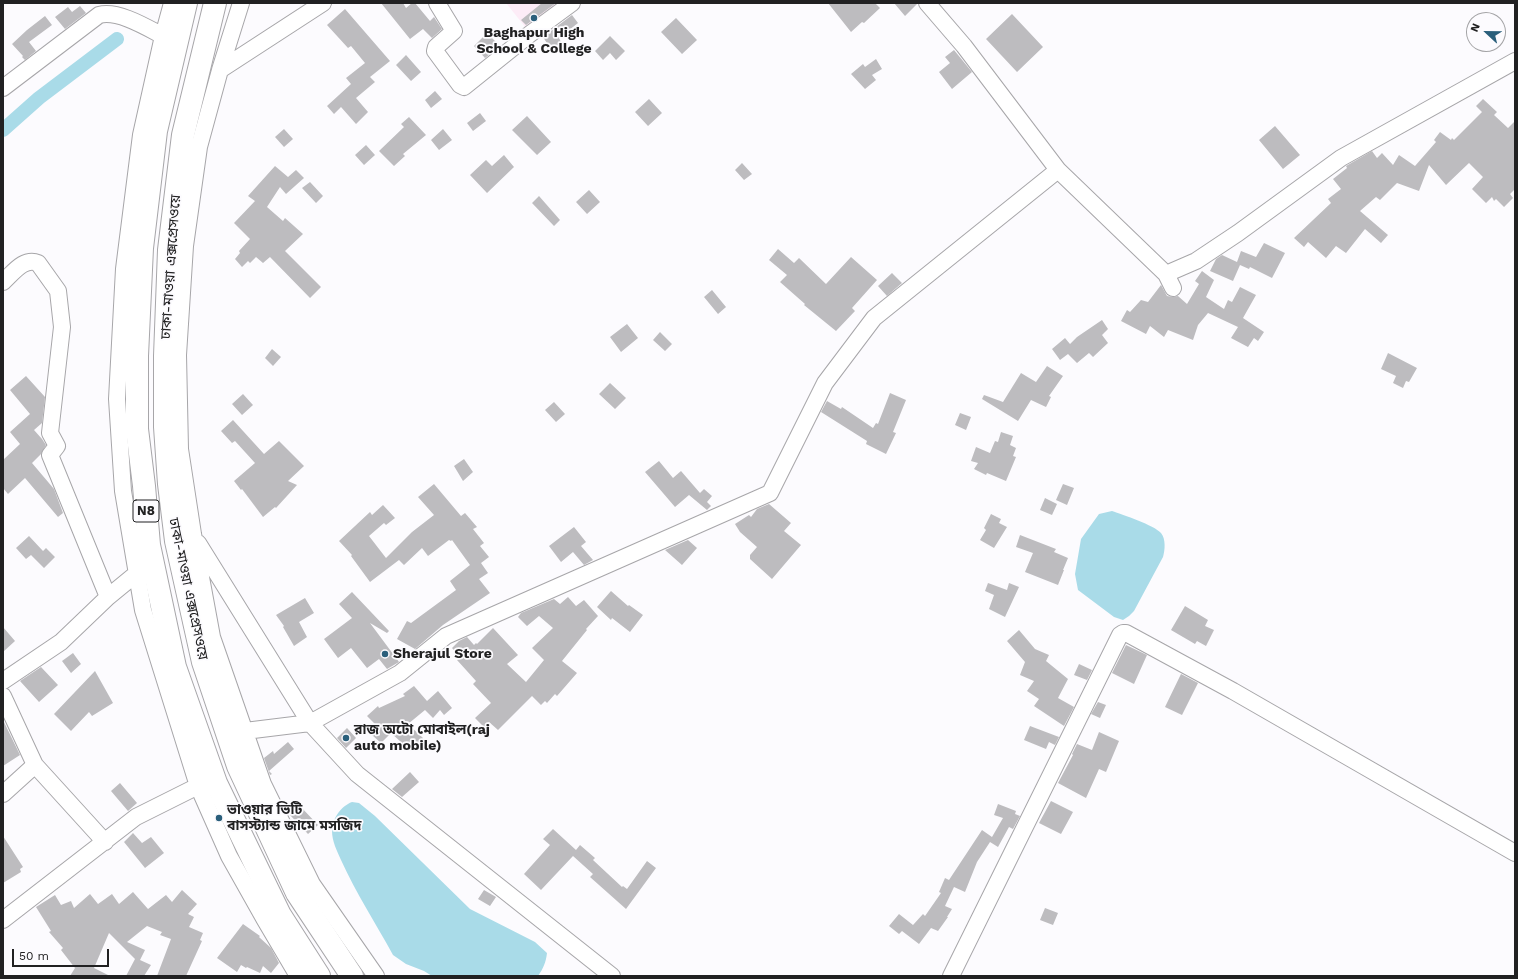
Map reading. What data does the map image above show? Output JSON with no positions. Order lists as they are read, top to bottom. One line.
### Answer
{"streets":{"highway":["ঢাকা-মাওয়া এক্সপ্রেসওয়ে","N8"]},"places":["Baghapur High School & College","Sherajul Store","রাজ অটো মোবাইল(raj auto mobile)","ভাওয়ার ভিটি বাসস্ট্যান্ড জামে মসজিদ"],"scale_bar":"50 m","north":"left"}
